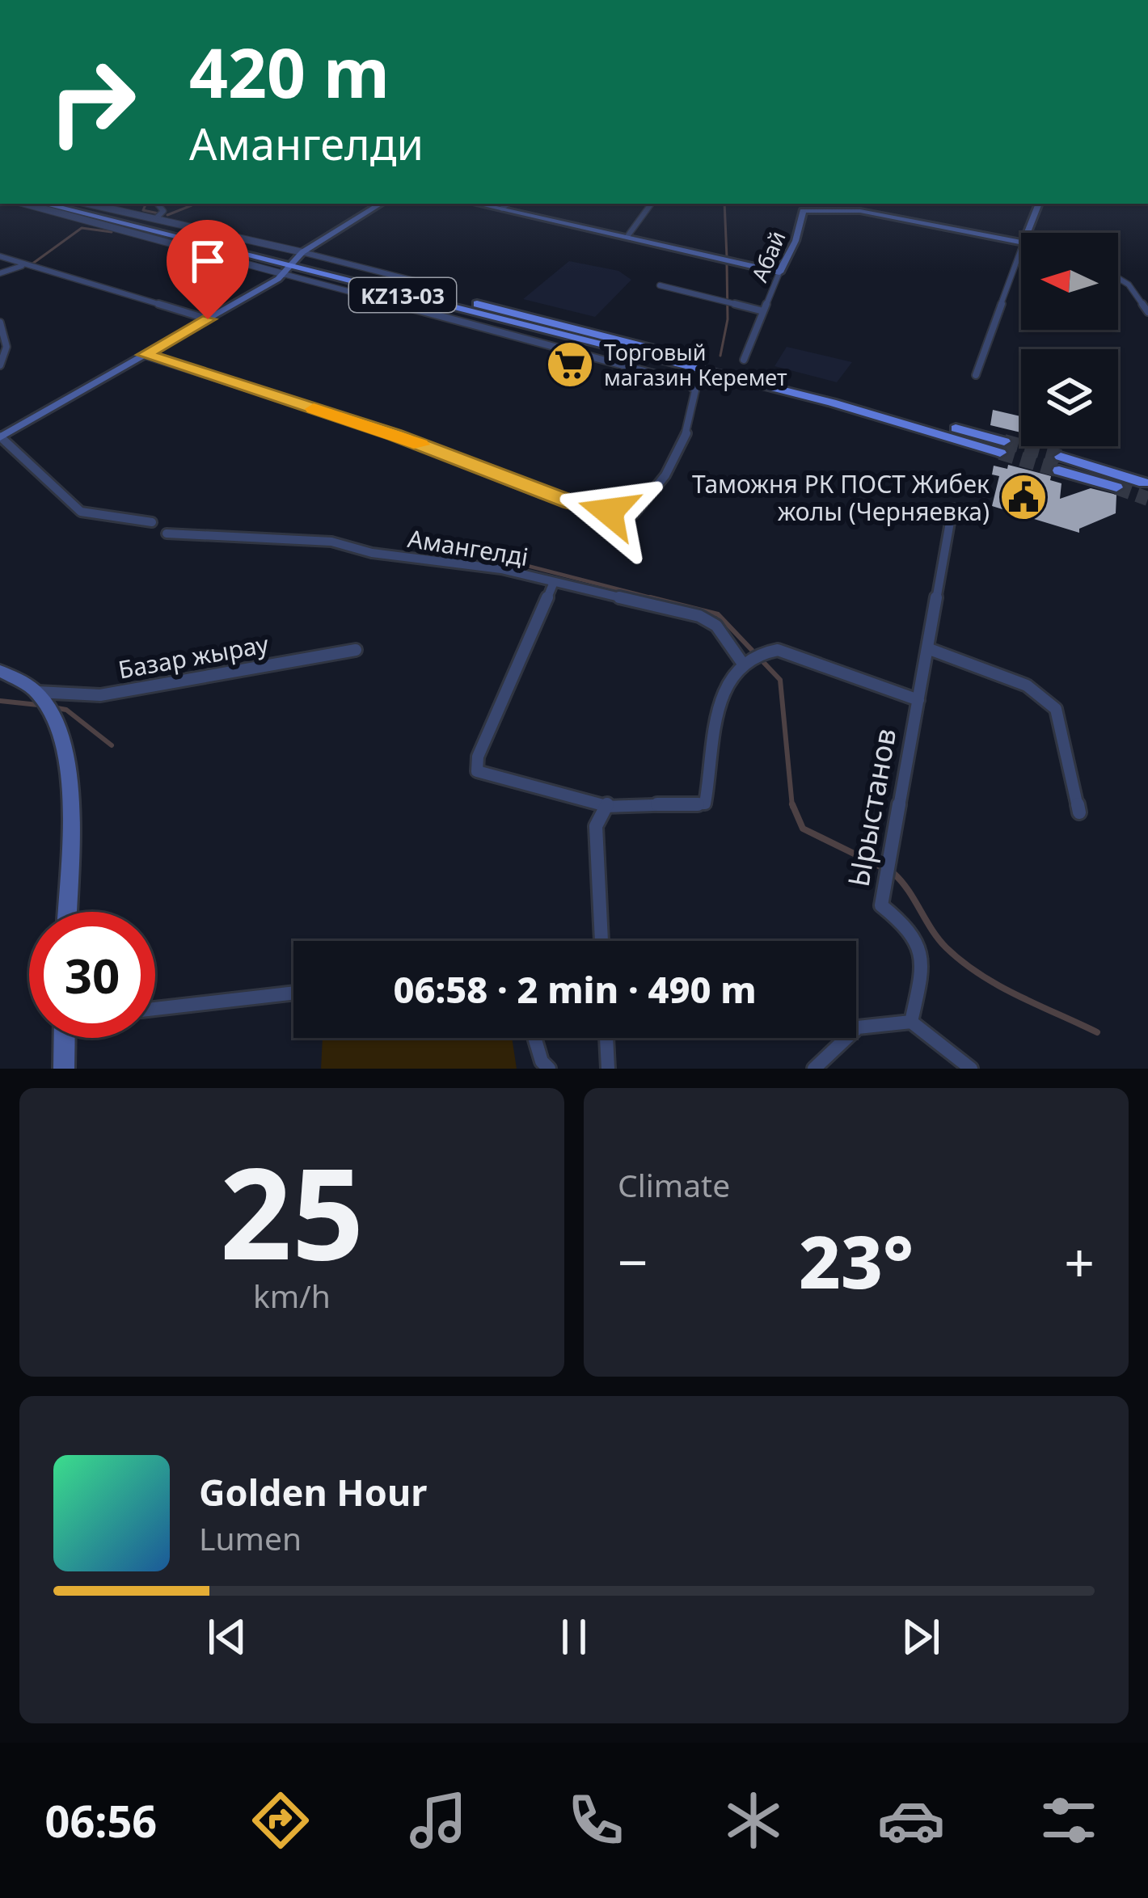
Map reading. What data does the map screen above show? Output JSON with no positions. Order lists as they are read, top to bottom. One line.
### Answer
{"streets":{"highway":["KZ13-03"],"main road":["Абай"],"street":["Амангелді","Базар жырау","Ырыстанов"]},"crossings":[["Амангелді","Ырыстанов"]],"places":{"supermarket":["Торговый магазин Керемет"],"public building":["Таможня РК ПОСТ Жибек жолы (Черняевка)"]},"north":"left","page":{"turn":["420 m","Амангелди"],"limit":"30","trip":"06:58 · 2 min · 490 m","tile":[["25","km/h"],"Climate"],"heat":["−","23°","+"],"song":["Golden Hour","Lumen"],"tabs":"06:56"}}
